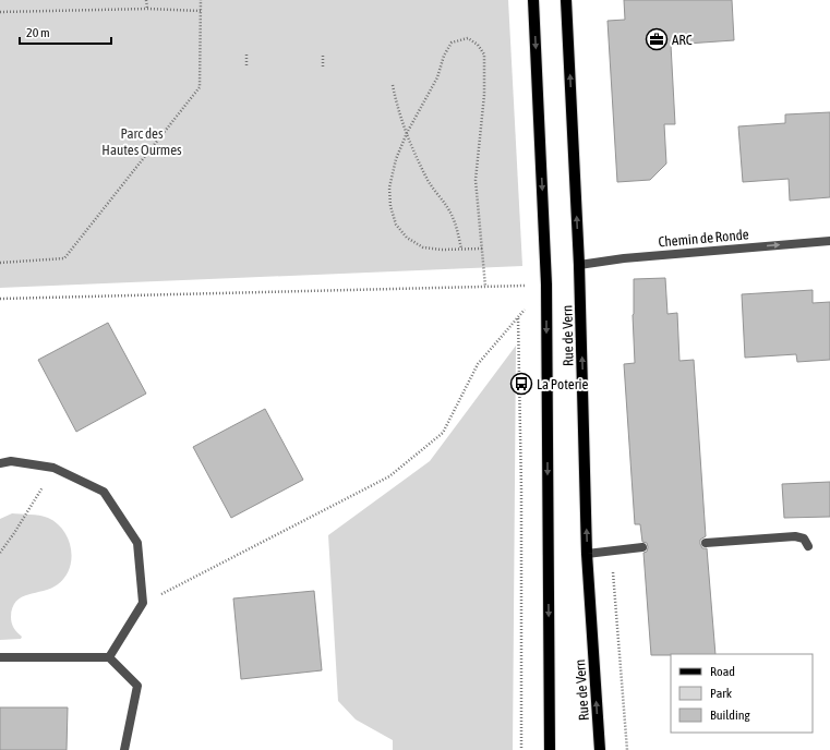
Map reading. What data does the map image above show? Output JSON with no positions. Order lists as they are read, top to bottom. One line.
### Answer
{"streets":{"main road":["Rue de Vern"],"street":["Chemin de Ronde"]},"crossings":[["Chemin de Ronde","Rue de Vern"]],"one_way":["Chemin de Ronde"],"parks":["Parc des Hautes Ourmes"],"places":{"office":["ARC"],"bus stop":["La Poterie"]},"legend":["Road","Park","Building"],"scale_bar":"20 m"}
